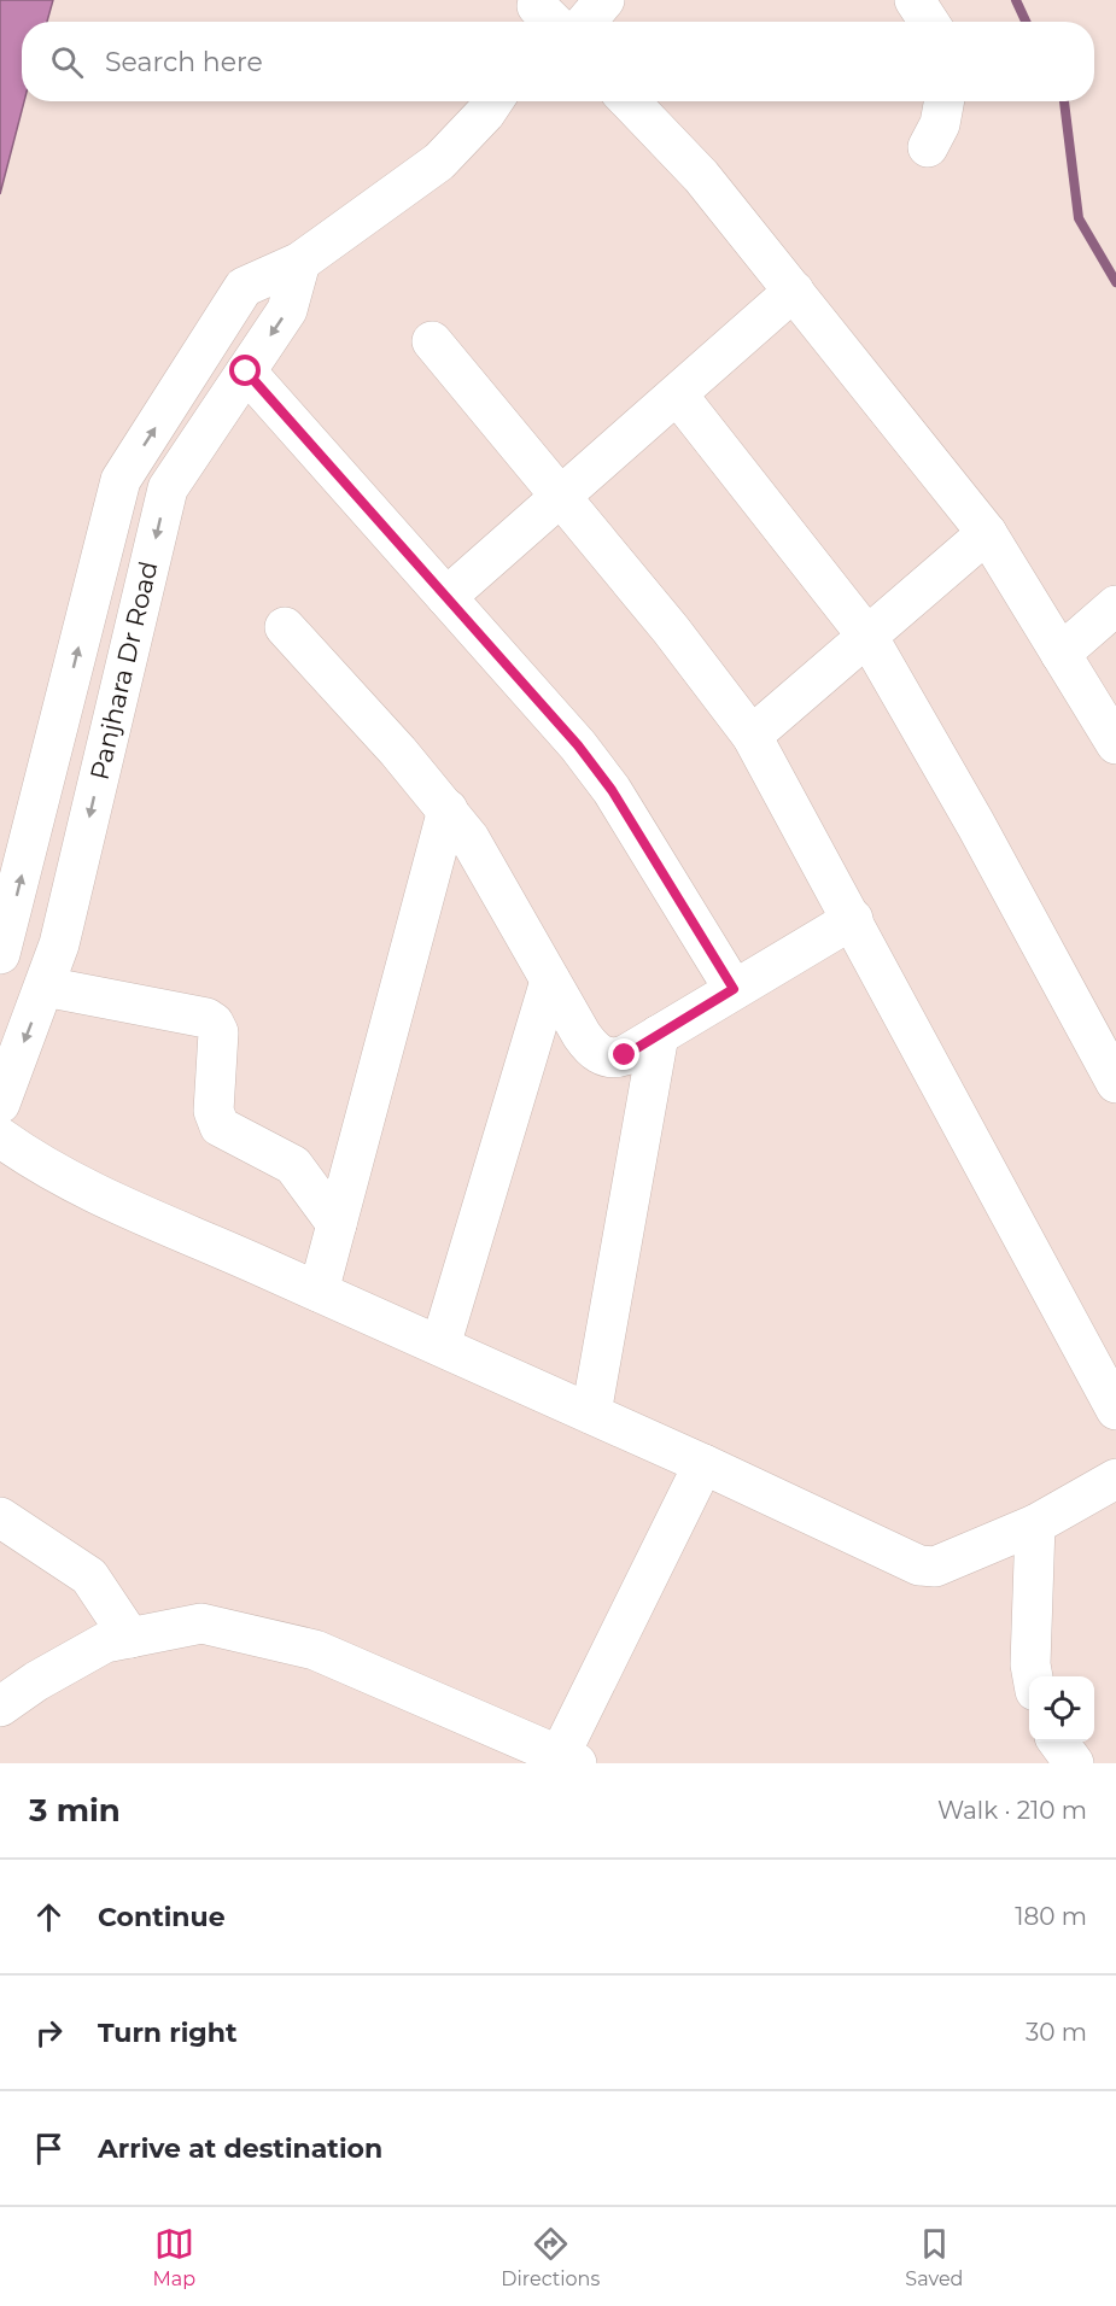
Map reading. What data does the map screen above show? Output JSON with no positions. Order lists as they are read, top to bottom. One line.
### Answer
{"streets":{"street":["Panjhara Dr Road"]},"page":{"search":"Search here","heading":["3 min","Walk · 210 m"],"list":[["Continue","180 m"],["Turn right","30 m"],"Arrive at destination"],"nav":["Map","Directions","Saved"]}}
